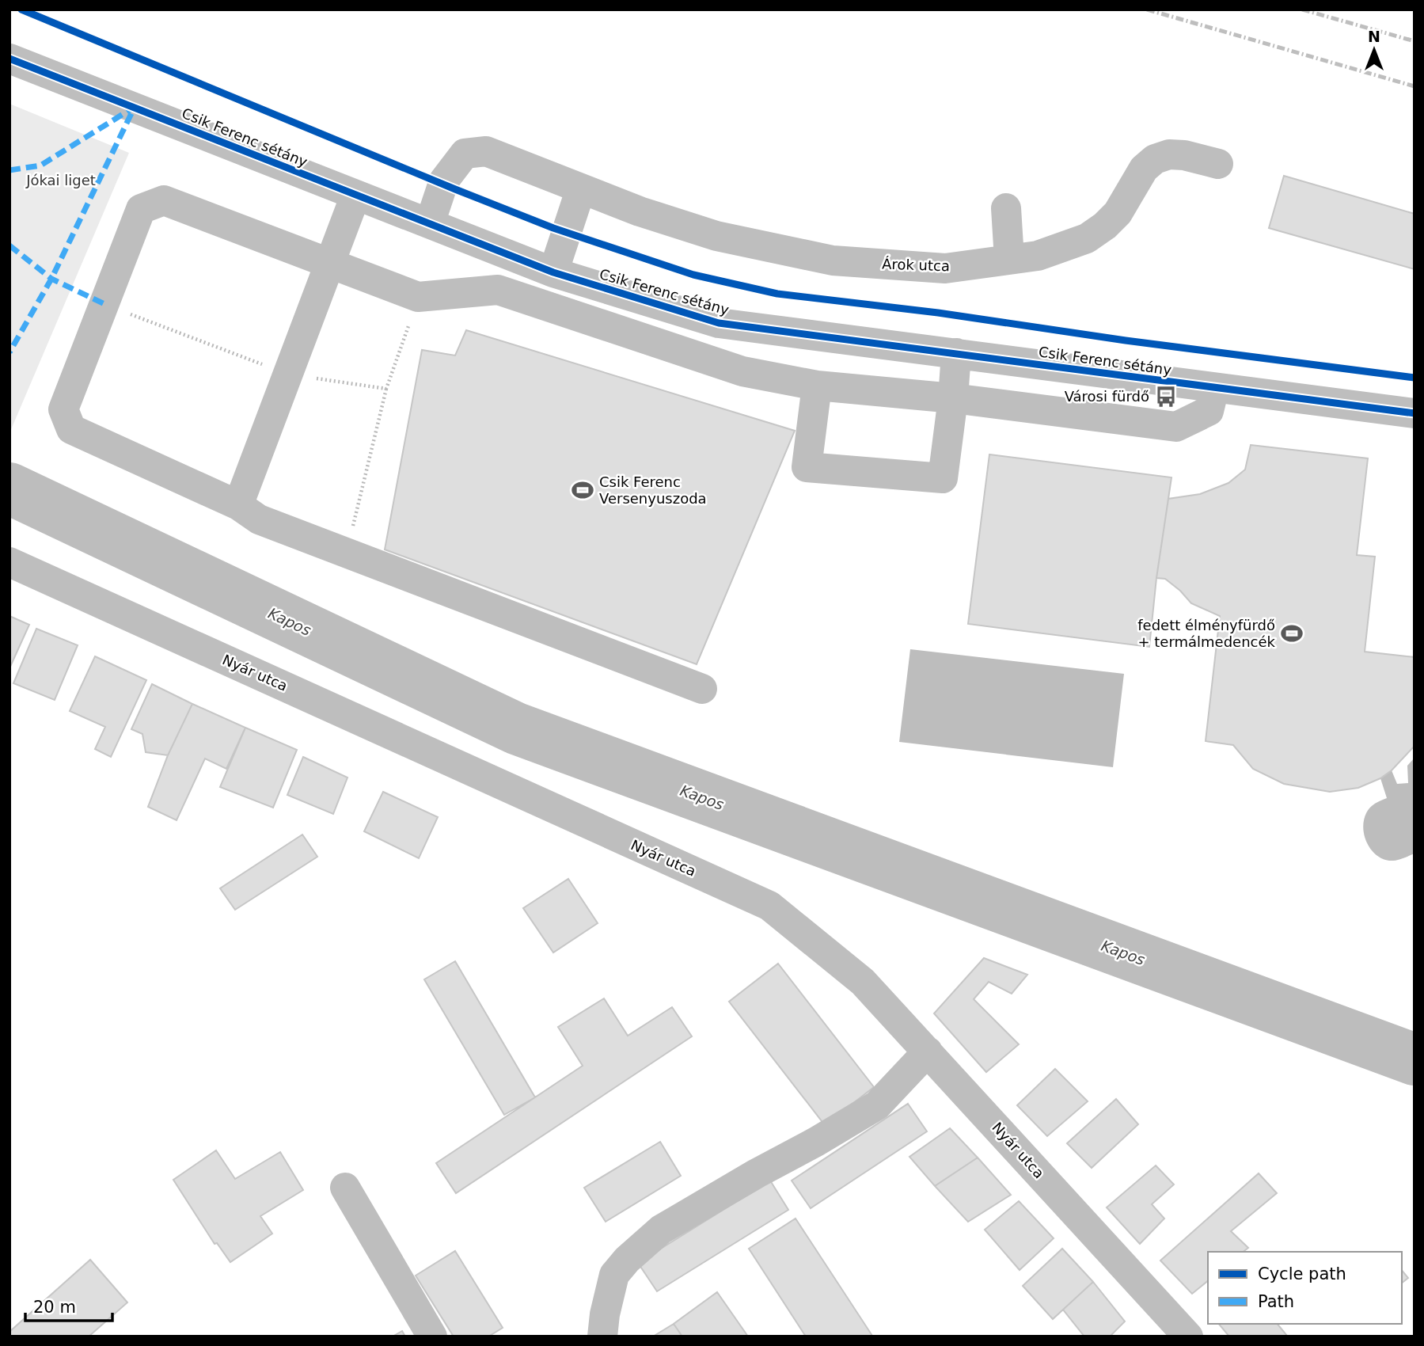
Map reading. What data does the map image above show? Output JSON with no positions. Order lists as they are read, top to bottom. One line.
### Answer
{"streets":{"street":["Csik Ferenc sétány","Árok utca","Nyár utca"]},"crossings":[["Csik Ferenc sétány","Árok utca"]],"water":["Kapos"],"parks":["Jókai liget"],"places":{"bus stop":["Városi fürdő"],"sports":["Csik Ferenc Versenyuszoda","fedett élményfürdő + termálmedencék"]},"legend":["Cycle path","Path"],"scale_bar":"20 m","north":"top"}
